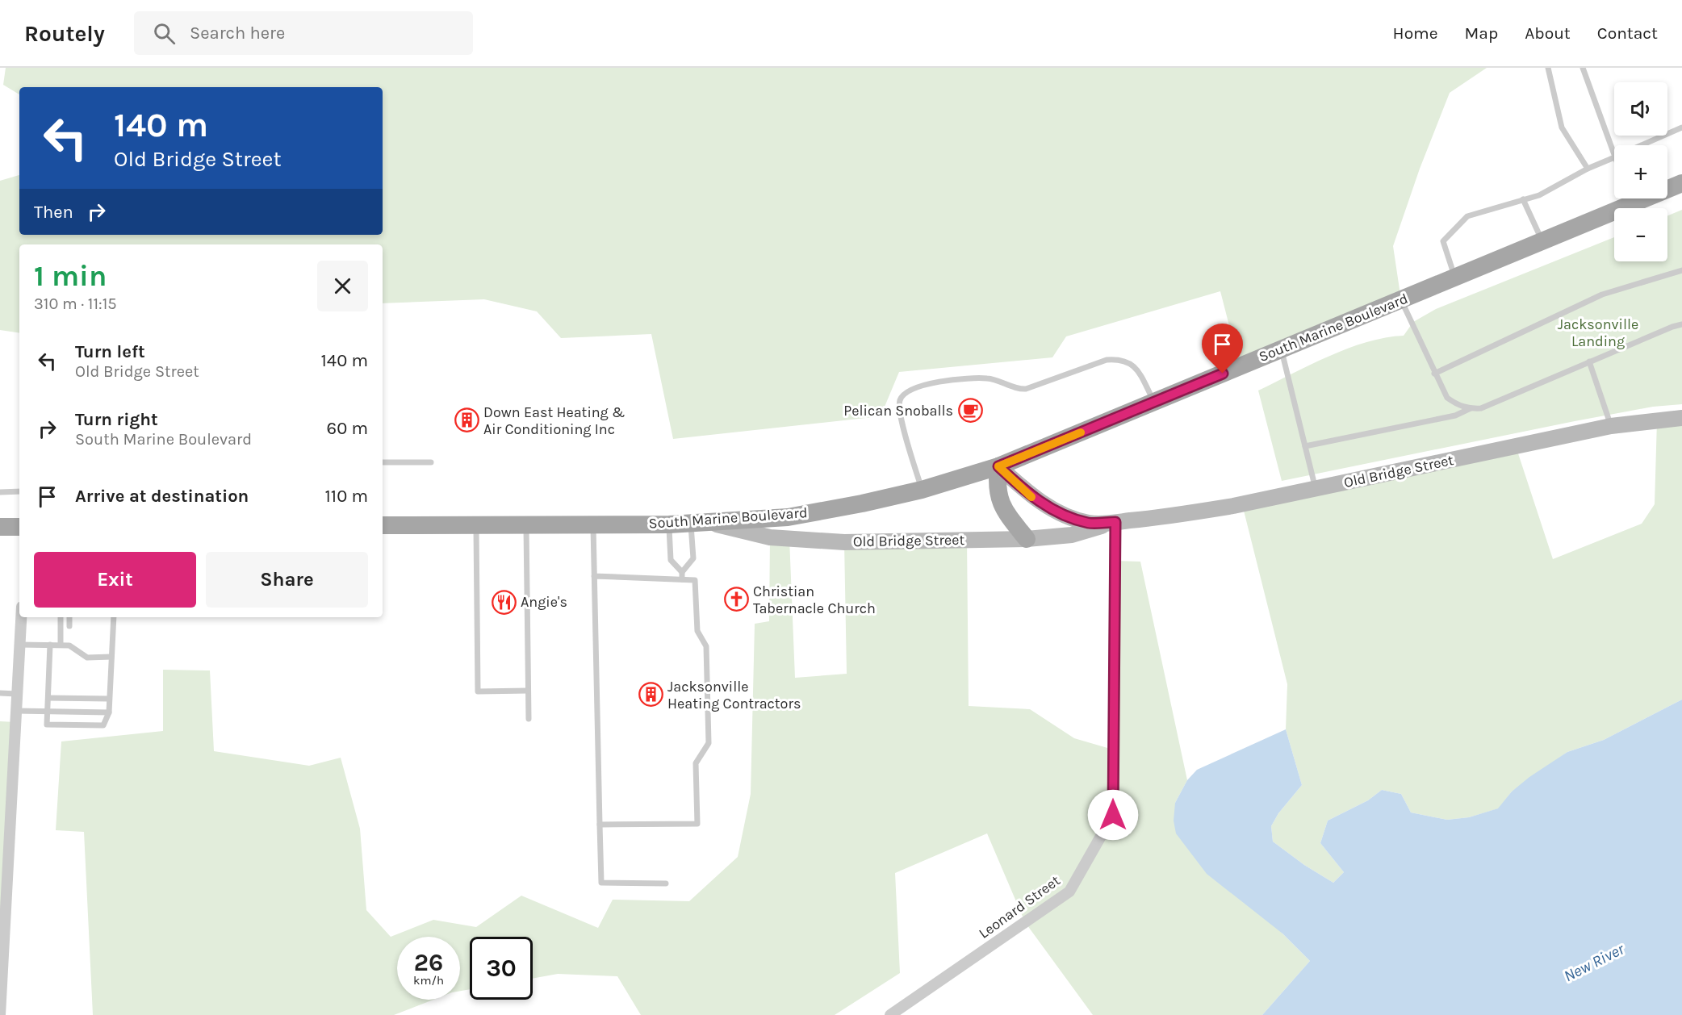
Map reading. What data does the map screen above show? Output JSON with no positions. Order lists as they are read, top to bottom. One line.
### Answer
{"streets":{"main road":["South Marine Boulevard","Old Bridge Street"],"street":["Leonard Street"]},"crossings":[["South Marine Boulevard","Old Bridge Street"],["Old Bridge Street","Leonard Street"]],"water":["New River"],"parks":["Jacksonville Landing"],"places":{"cafe":["Pelican Snoballs"],"building":["Down East Heating & Air Conditioning Inc","Jacksonville Heating Contractors"],"church":["Christian Tabernacle Church"],"restaurant":["Angie's"]},"page":{"header":"Routely","search":"Search here","nav":["Home","Map","About","Contact"],"map_buttons":["+","−"],"turn":["140 m","Old Bridge Street"],"then":"Then","heading":["1 min","310 m · 11:15"],"list":[{"name":"Turn left","note":"Old Bridge Street","value":"140 m"},{"name":"Turn right","note":"South Marine Boulevard","value":"60 m"},{"name":"Arrive at destination","value":"110 m"}],"buttons":["Exit","Share"],"speed":"26 km/h","limit":"30"}}
